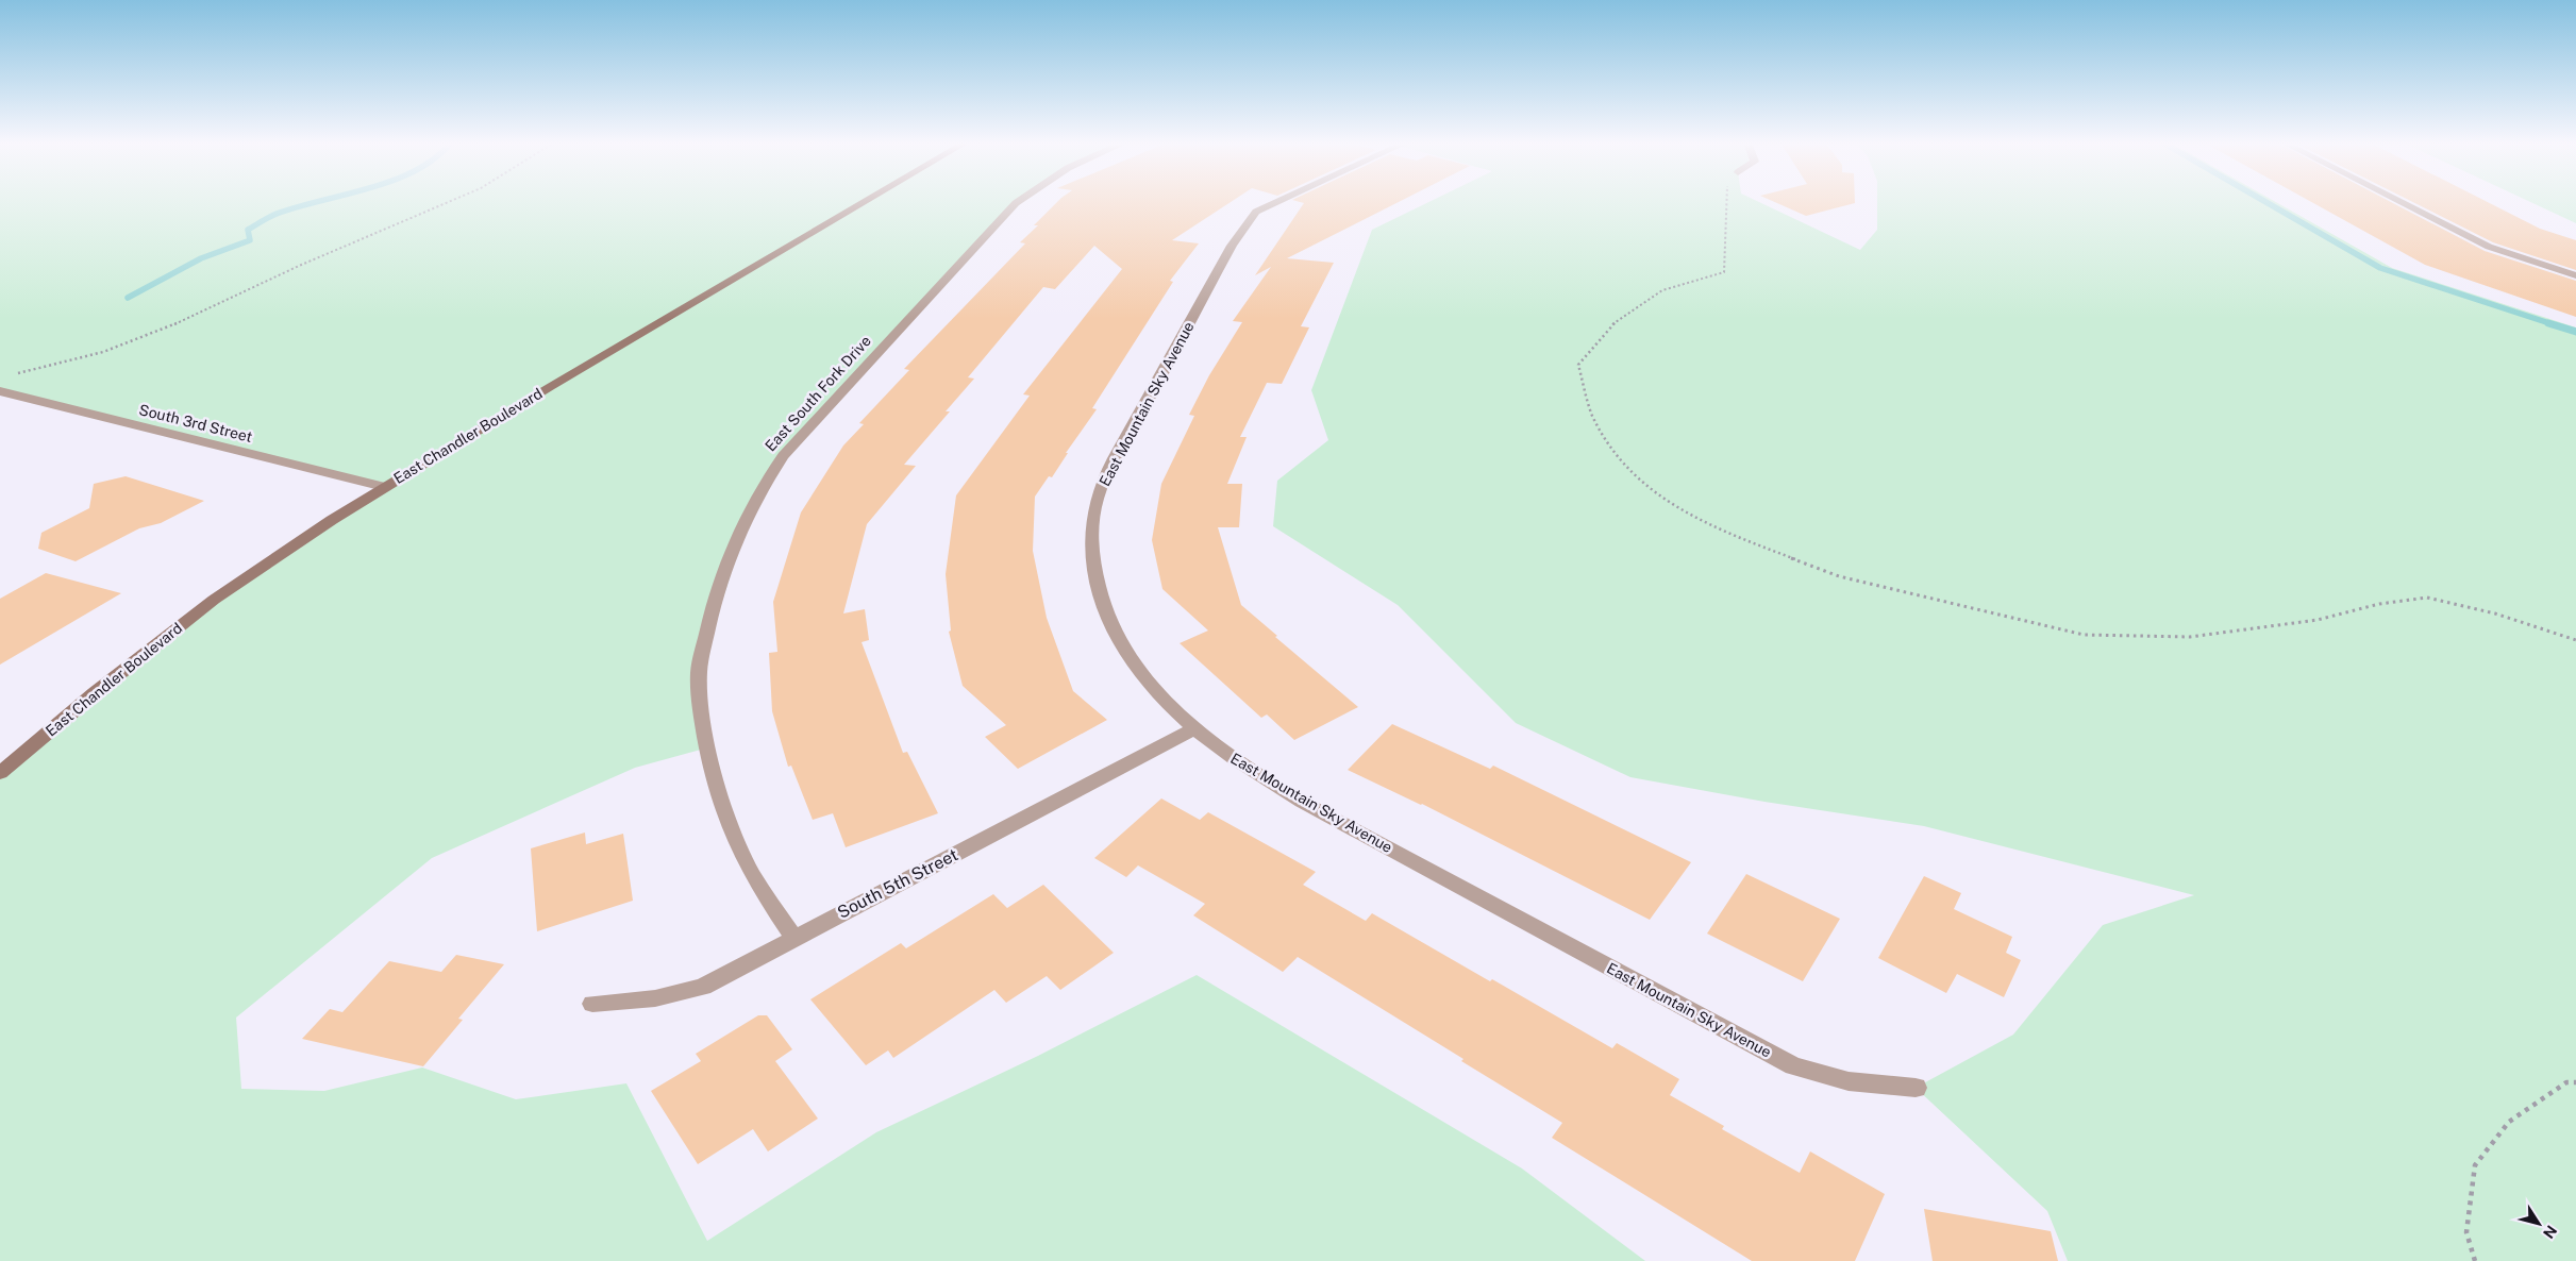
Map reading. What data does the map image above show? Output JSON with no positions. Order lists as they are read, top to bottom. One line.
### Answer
{"streets":{"main road":["East Chandler Boulevard"],"street":["East South Fork Drive","East Mountain Sky Avenue","South 3rd Street","South 5th Street"]},"crossings":[["East South Fork Drive","South 5th Street"],["East Mountain Sky Avenue","South 5th Street"],["South 3rd Street","East Chandler Boulevard"]],"north":"bottom right"}
